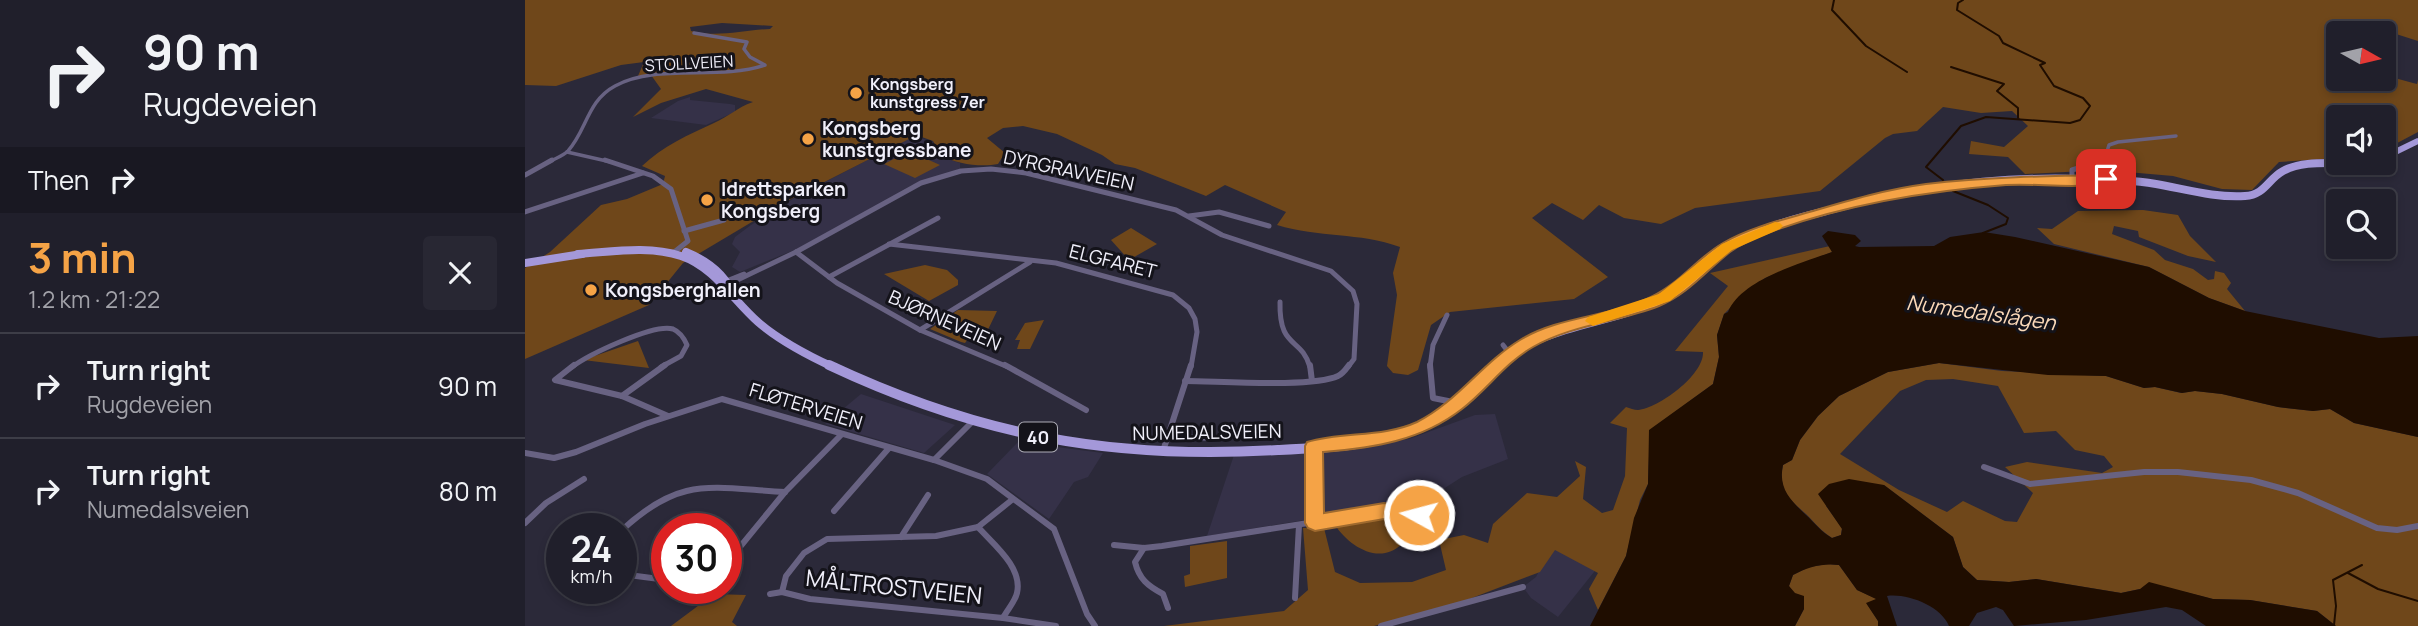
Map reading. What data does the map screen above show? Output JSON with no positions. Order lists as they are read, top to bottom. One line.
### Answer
{"streets":{"main road":["NUMEDALSVEIEN","40"],"street":["STOLLVEIEN","DYRGRAVVEIEN","ELGFARET","BJØRNEVEIEN","FLØTERVEIEN","MÅLTROSTVEIEN"]},"crossings":[["DYRGRAVVEIEN","ELGFARET"],["DYRGRAVVEIEN","BJØRNEVEIEN"],["DYRGRAVVEIEN","NUMEDALSVEIEN"],["ELGFARET","NUMEDALSVEIEN"],["FLØTERVEIEN","MÅLTROSTVEIEN"]],"water":["Numedalslågen"],"places":["Kongsberg kunstgress 7er","Kongsberg kunstgressbane","Idrettsparken Kongsberg","Kongsberghallen"],"north":"right","page":{"turn":["90 m","Rugdeveien"],"then":"Then","heading":["3 min","1.2 km · 21:22"],"list":[{"name":"Turn right","note":"Rugdeveien","value":"90 m"},{"name":"Turn right","note":"Numedalsveien","value":"80 m"}],"speed":"24 km/h","limit":"30"}}
